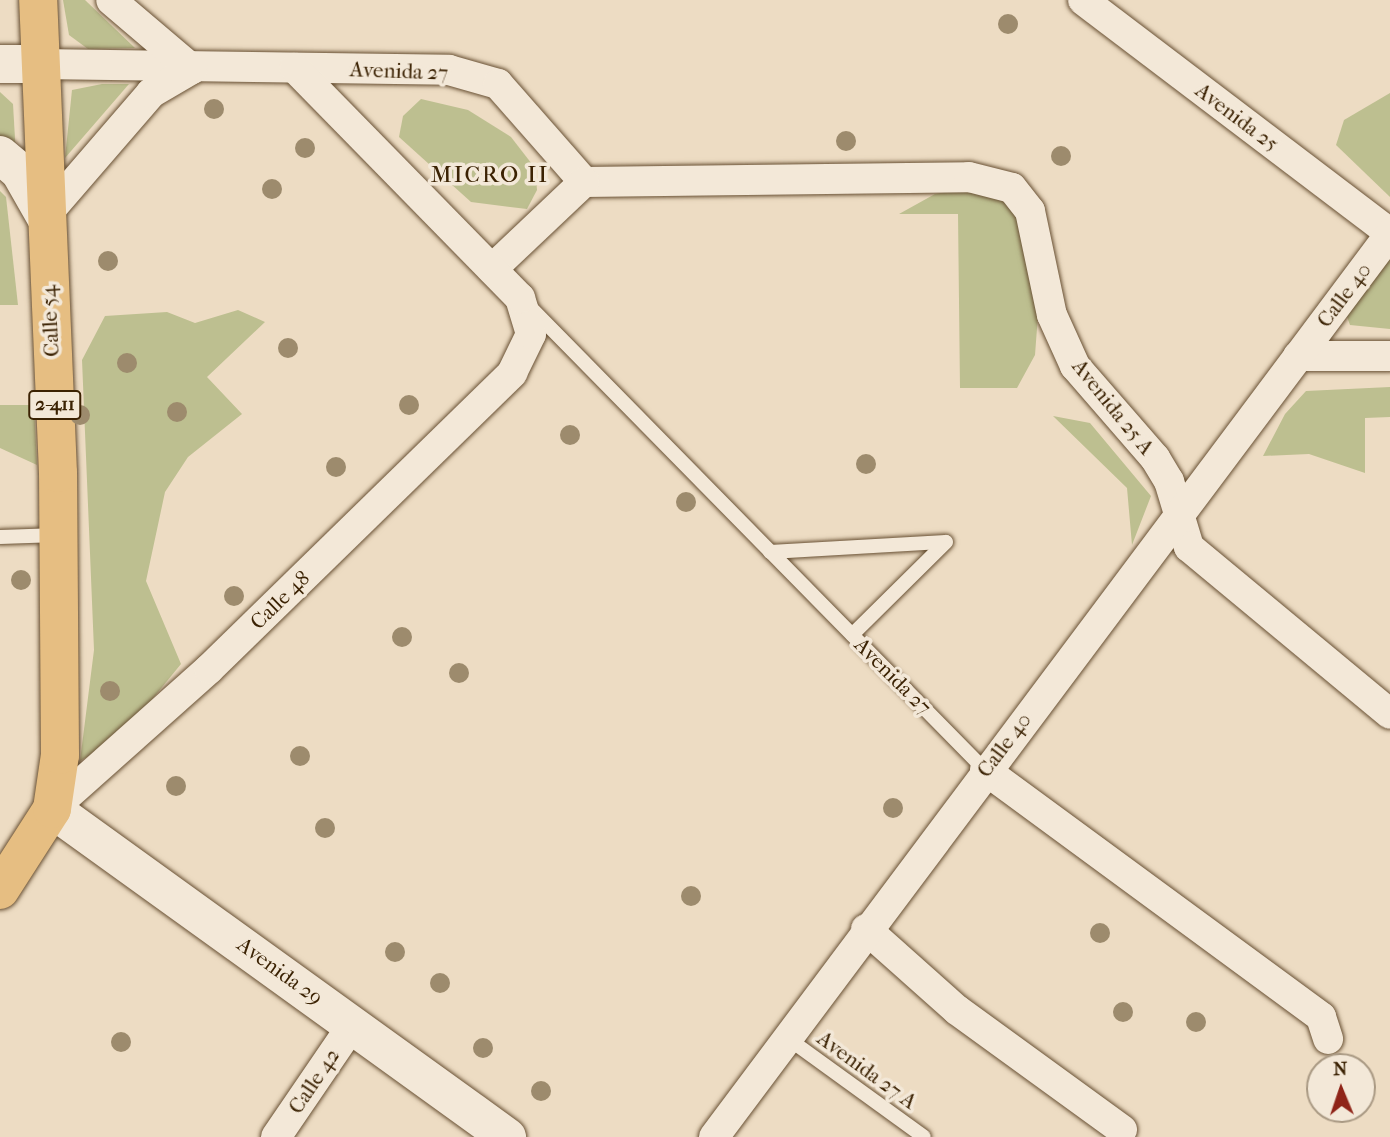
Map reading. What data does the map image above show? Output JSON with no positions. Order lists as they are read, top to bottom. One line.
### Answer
{"streets":{"main road":["Avenida 27","Calle 54","2-411","Calle 48","Avenida 29"],"street":["Avenida 25","Calle 40","Avenida 25 A","Calle 42"],"lane":["Avenida 27 A"]},"crossings":[["Avenida 27","Calle 40"],["Avenida 27","Calle 54"],["Avenida 27","Avenida 25 A"],["Avenida 27","Calle 48"],["Avenida 25","Calle 40"],["Calle 40","Avenida 25 A"],["Calle 40","Avenida 27 A"],["Calle 54","Calle 48"],["Calle 54","Avenida 29"],["Calle 48","Avenida 29"],["Avenida 29","Calle 42"]],"districts":["MICRO II"],"north":"top"}
